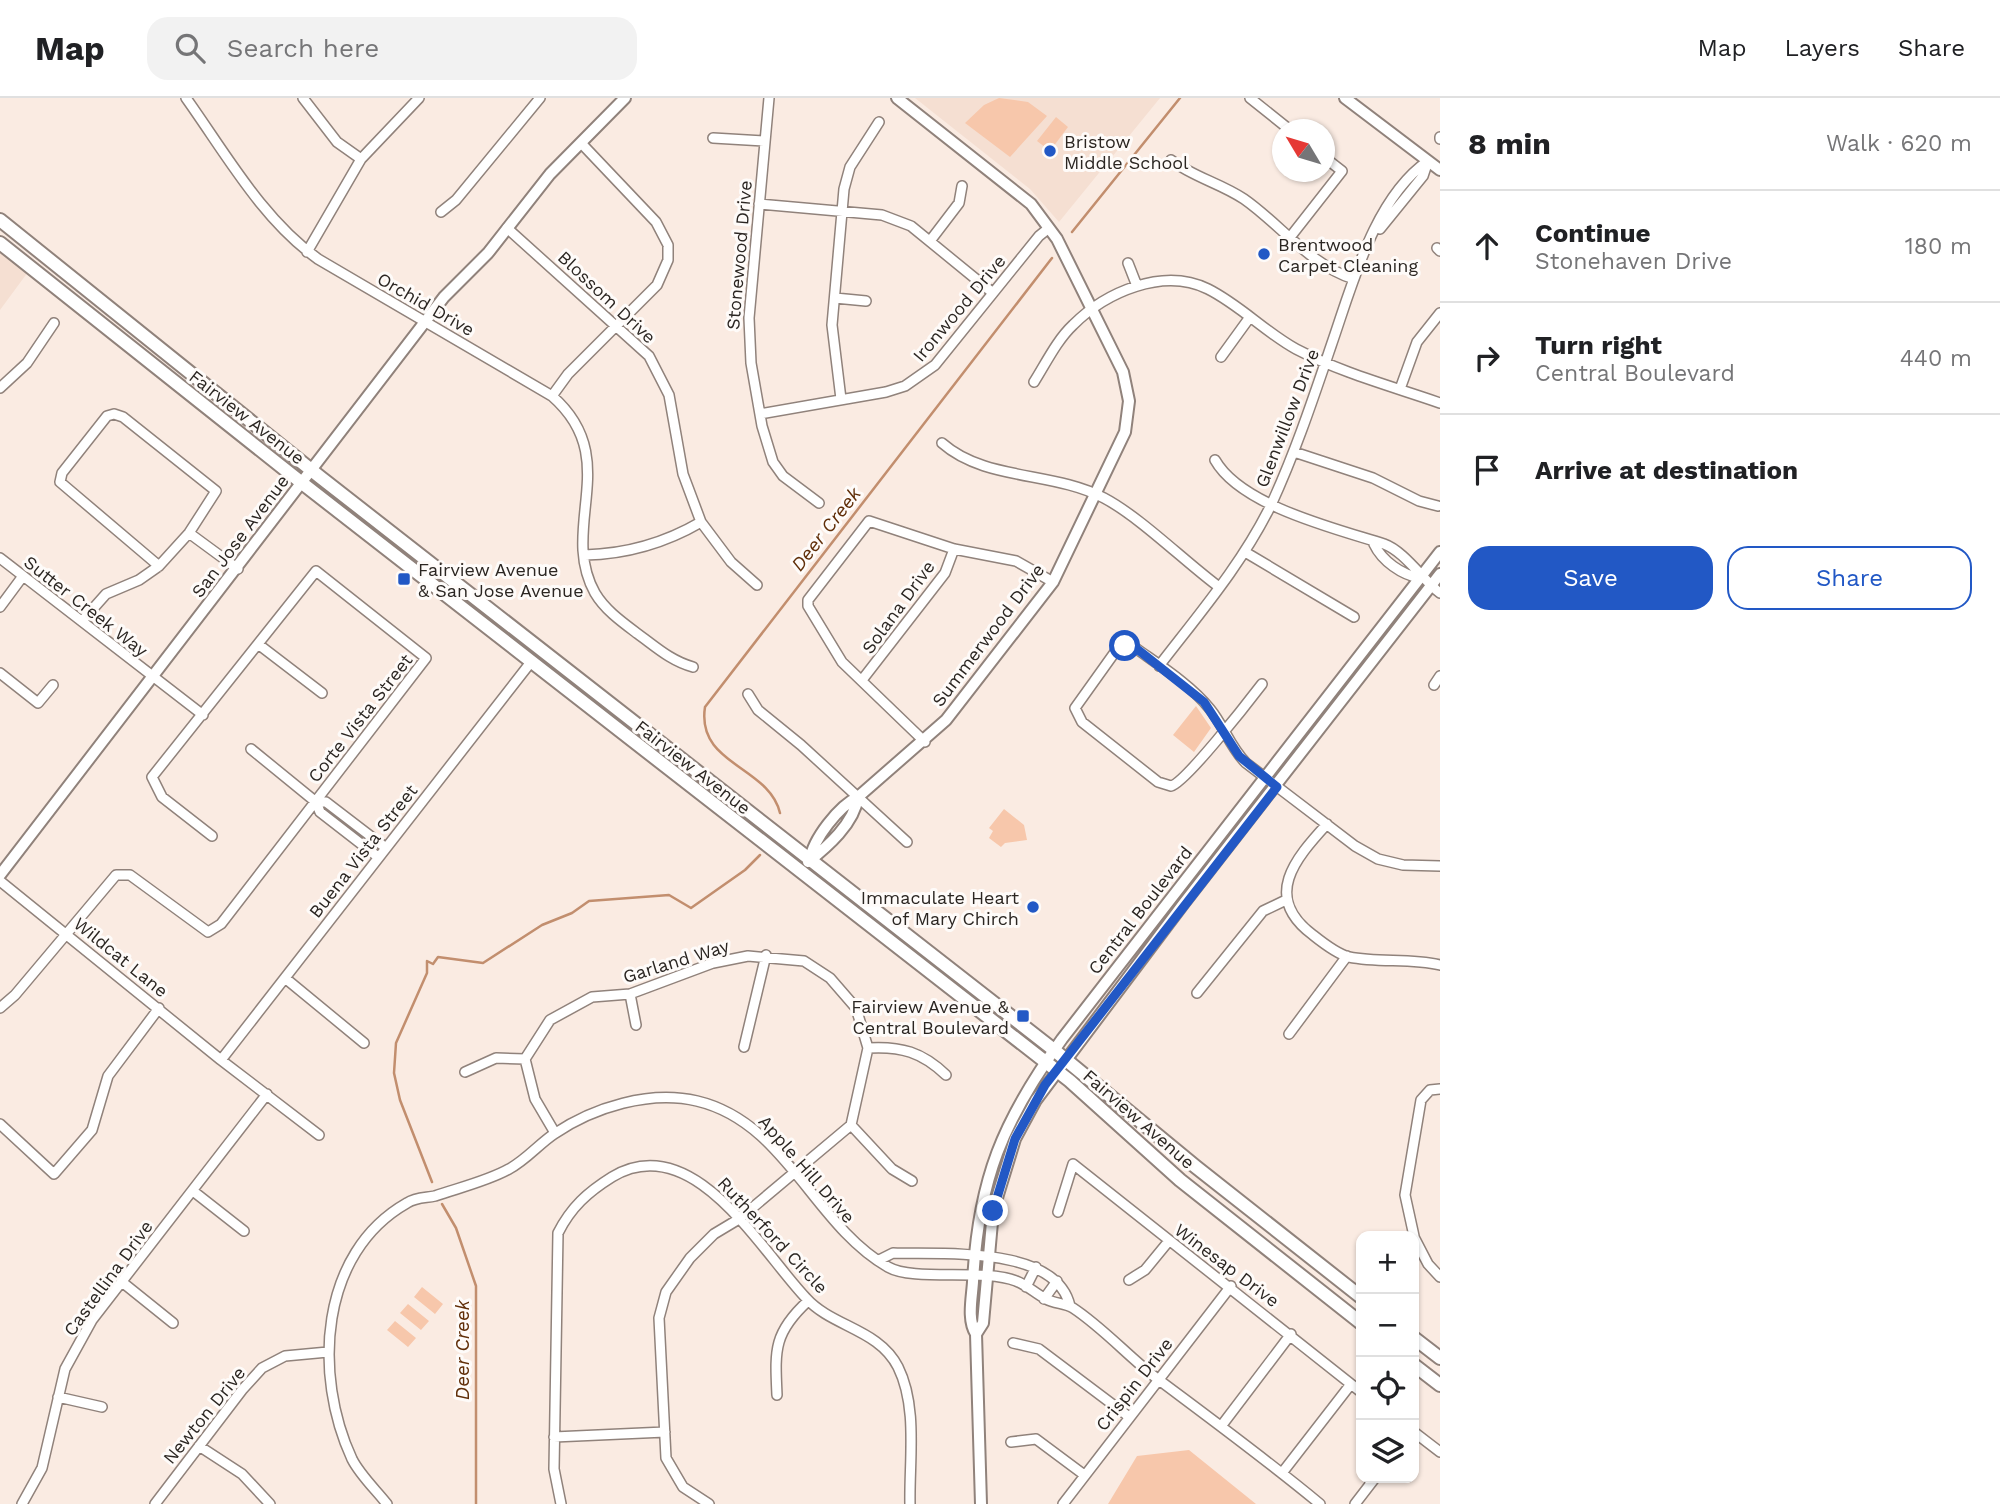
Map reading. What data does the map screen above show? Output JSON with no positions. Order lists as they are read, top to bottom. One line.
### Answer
{"streets":{"main road":["Fairview Avenue"],"street":["Stonewood Drive","Blossom Drive","Orchid Drive","Ironwood Drive","Glenwillow Drive","San Jose Avenue","Sutter Creek Way","Solana Drive","Summerwood Drive","Corte Vista Street","Buena Vista Street","Central Boulevard","Wildcat Lane","Garland Way","Apple Hill Drive","Rutherford Circle","Winesap Drive","Castellina Drive","Crispin Drive","Newton Drive"]},"crossings":[["Stonewood Drive","Ironwood Drive"],["Blossom Drive","San Jose Avenue"],["Orchid Drive","San Jose Avenue"],["Fairview Avenue","San Jose Avenue"],["Fairview Avenue","Summerwood Drive"],["Fairview Avenue","Buena Vista Street"],["Fairview Avenue","Central Boulevard"],["San Jose Avenue","Sutter Creek Way"],["Sutter Creek Way","Corte Vista Street"],["Corte Vista Street","Wildcat Lane"],["Buena Vista Street","Wildcat Lane"],["Central Boulevard","Apple Hill Drive"],["Wildcat Lane","Castellina Drive"],["Apple Hill Drive","Crispin Drive"],["Apple Hill Drive","Newton Drive"],["Winesap Drive","Crispin Drive"]],"water":["Deer Creek"],"places":{"other":["Bristow Middle School","Brentwood Carpet Cleaning","Immaculate Heart of Mary Chirch"],"transit":["Fairview Avenue & San Jose Avenue","Fairview Avenue & Central Boulevard"]},"north":"top left","page":{"header":"Map","search":"Search here","nav":["Map","Layers","Share"],"heading":["8 min","Walk · 620 m"],"list":[["Continue","Stonehaven Drive","180 m"],["Turn right","Central Boulevard","440 m"],"Arrive at destination"],"buttons":["Save","Share"],"map_buttons":["+","−"]}}
